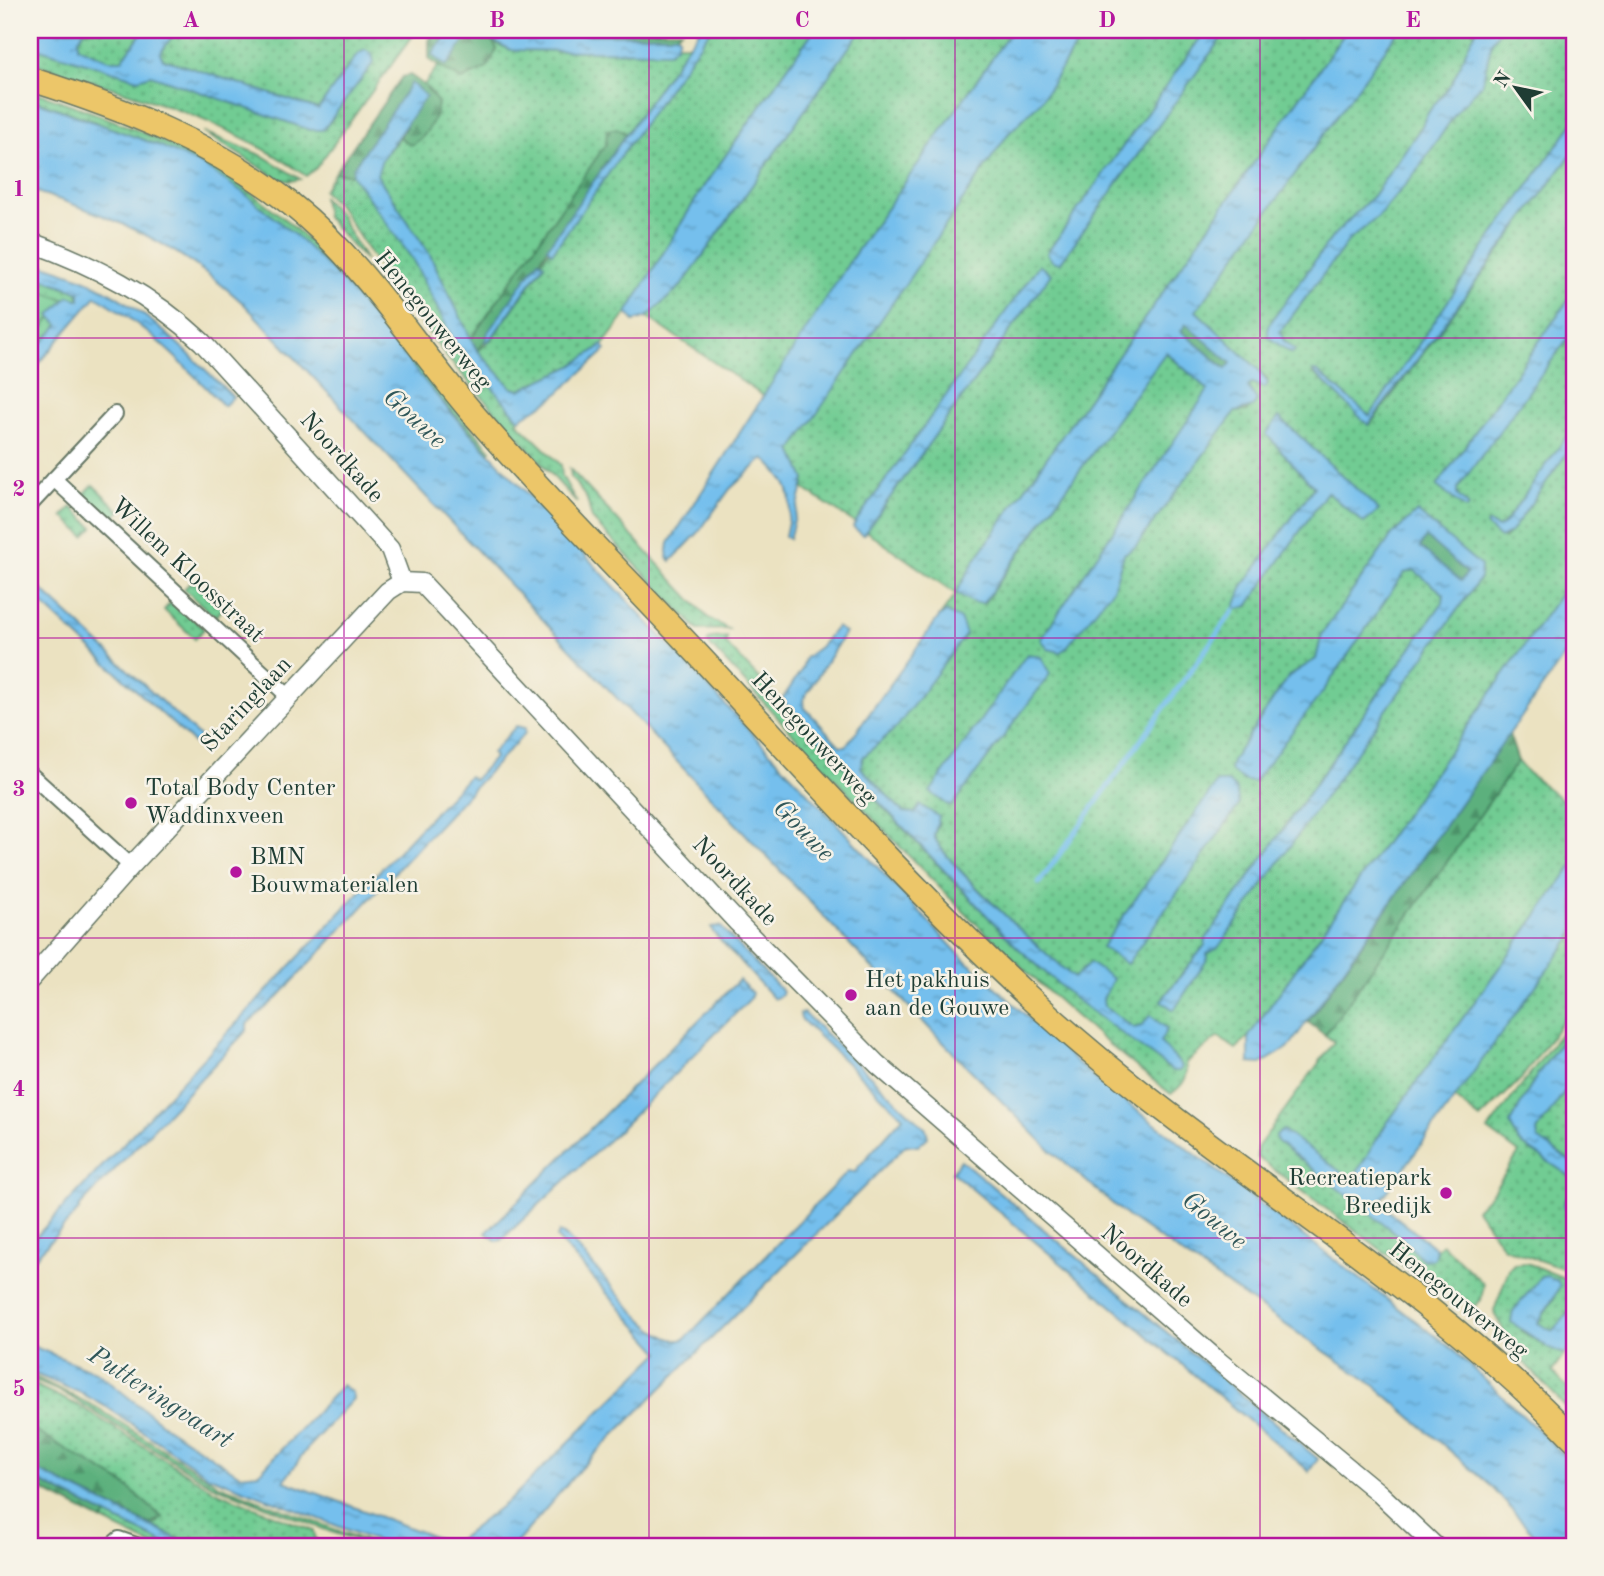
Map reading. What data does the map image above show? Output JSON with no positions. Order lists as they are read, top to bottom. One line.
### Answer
{"streets":{"main road":["Henegouwerweg"],"street":["Noordkade","Willem Kloosstraat","Staringlaan"]},"crossings":[["Noordkade","Staringlaan"],["Willem Kloosstraat","Staringlaan"]],"water":["Gouwe","Putteringvaart"],"places":["Total Body Center Waddinxveen","BMN Bouwmaterialen","Het pakhuis aan de Gouwe","Recreatiepark Breedijk"],"north":"top left","grid":{"columns":["A","B","C","D","E"],"rows":["1","2","3","4","5"]}}
